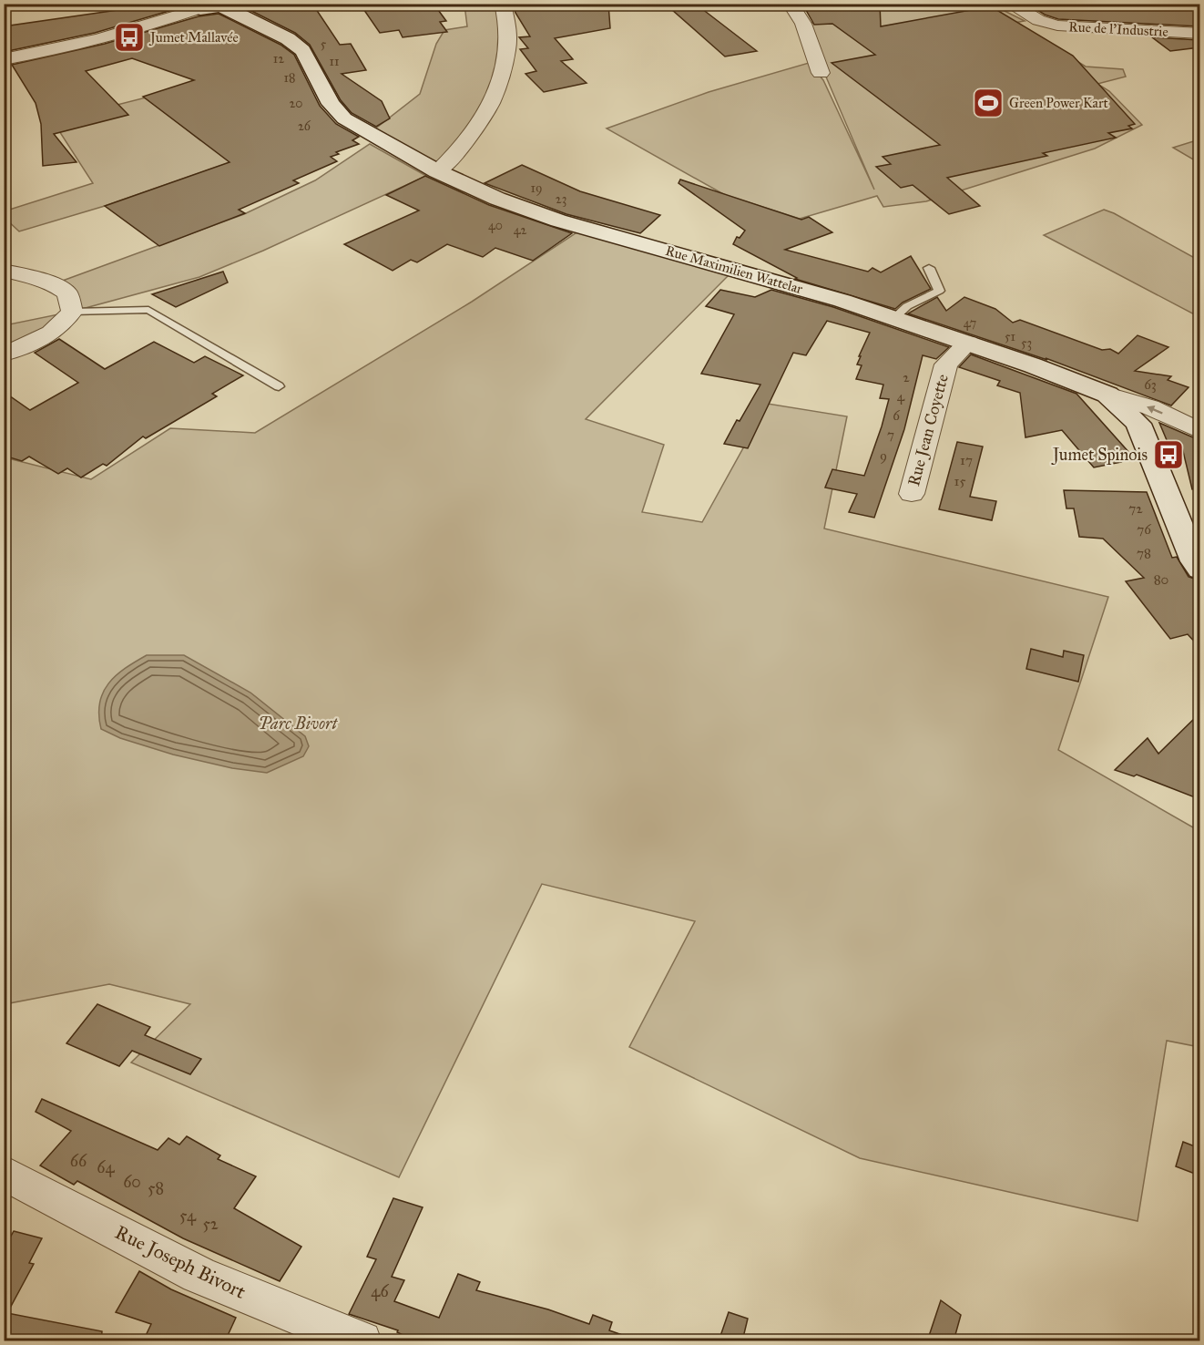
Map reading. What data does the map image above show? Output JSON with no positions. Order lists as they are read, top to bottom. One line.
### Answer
{"streets":{"street":["Rue de l'Industrie","Rue Maximilien Wattelar","Rue Jean Coyette","Rue Joseph Bivort"]},"crossings":[["Rue Maximilien Wattelar","Rue Jean Coyette"]],"parks":["Parc Bivort"],"places":{"bus stop":["Jumet Mallavée","Jumet Spinois"],"sports":["Green Power Kart"]},"house_numbers":["5","12","11","18","20","26","19","23","40","42","47","51","53","2","63","4","6","7","9","17","15","72","76","78","80","66","64","60","58","54","52","46"]}
